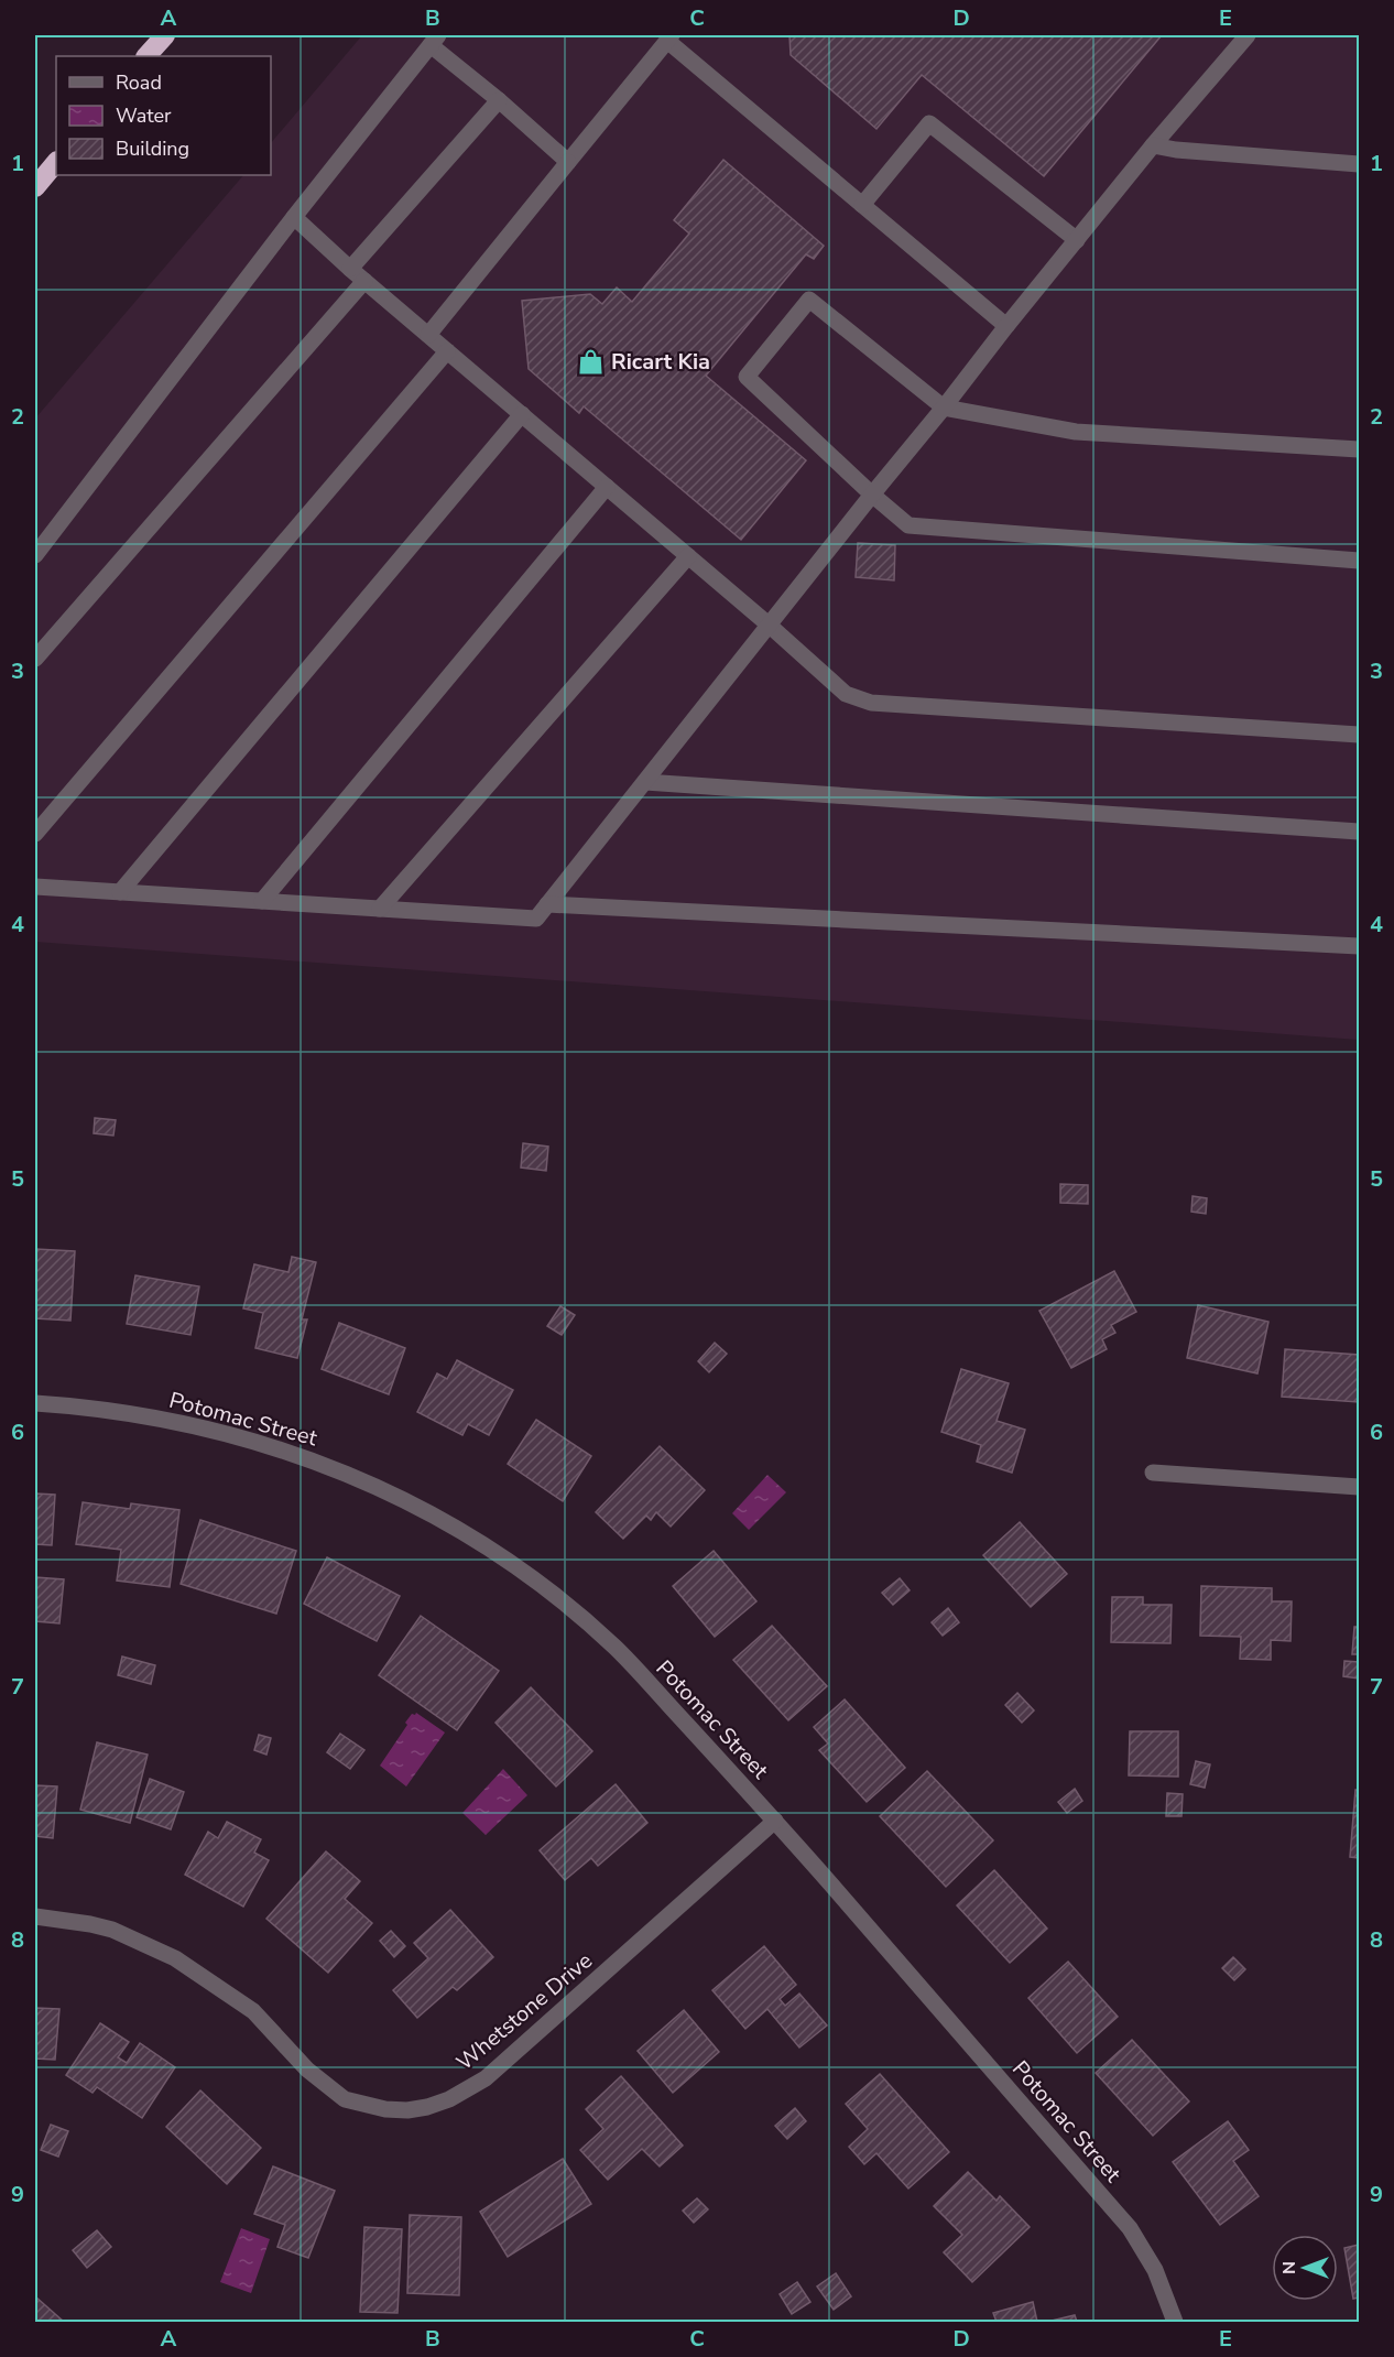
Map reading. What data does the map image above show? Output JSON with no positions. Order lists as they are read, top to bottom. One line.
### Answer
{"streets":{"street":["Potomac Street","Whetstone Drive"]},"crossings":[["Potomac Street","Whetstone Drive"]],"places":{"shop":["Ricart Kia"]},"legend":["Road","Water","Building"],"north":"left","grid":{"columns":["A","B","C","D","E"],"rows":["1","2","3","4","5","6","7","8","9"]}}
